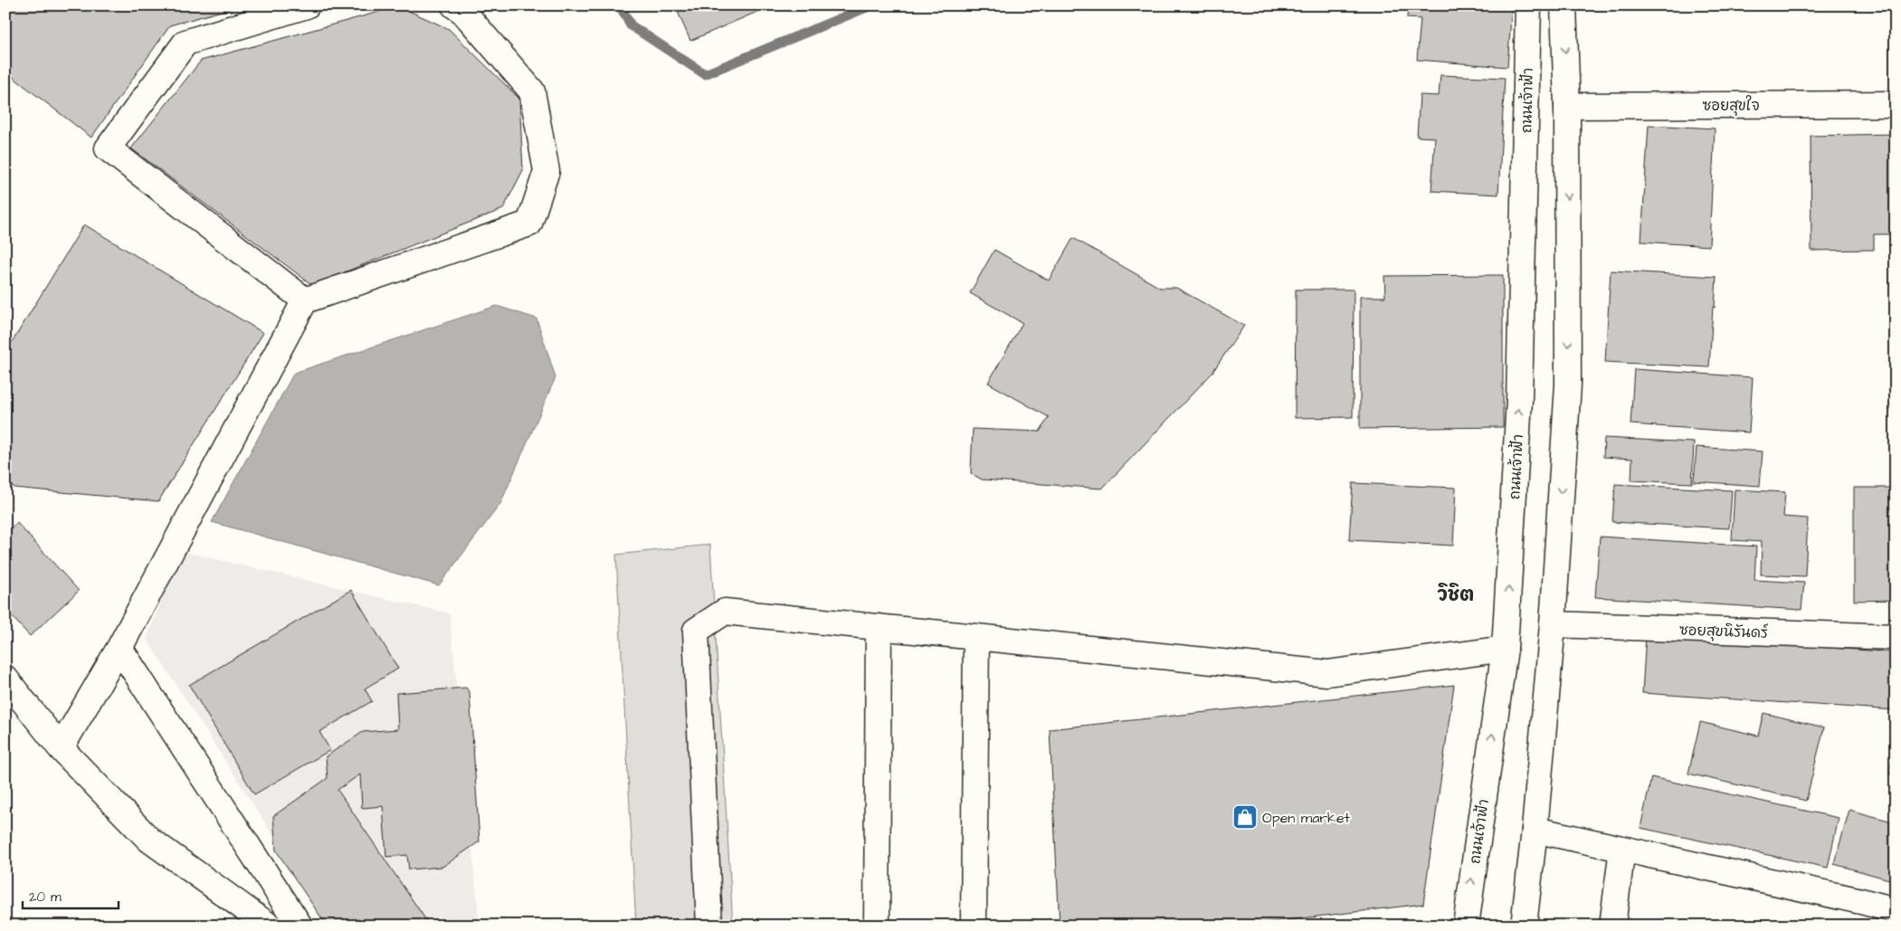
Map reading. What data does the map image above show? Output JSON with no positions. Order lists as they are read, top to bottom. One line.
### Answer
{"streets":{"main road":["ถนนเจ้าฟ้า","ซอยสุขใจ","ซอยสุขนิรันดร์"]},"districts":["วิชิต"],"places":{"shop":["Open market"]},"scale_bar":"20 m"}
